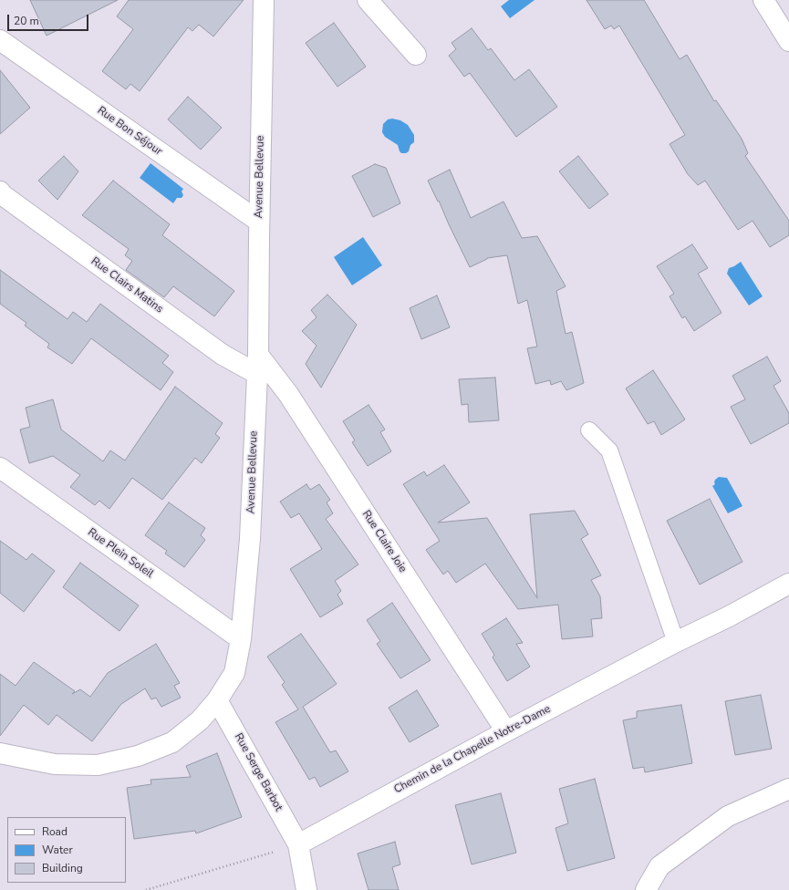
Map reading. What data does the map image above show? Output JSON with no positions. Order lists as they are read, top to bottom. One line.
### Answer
{"streets":{"street":["Rue Bon Séjour","Avenue Bellevue","Rue Clairs Matins","Rue Claire Joie","Rue Plein Soleil","Chemin de la Chapelle Notre-Dame","Rue Serge Barbot"]},"crossings":[["Rue Bon Séjour","Avenue Bellevue"],["Avenue Bellevue","Rue Clairs Matins"],["Avenue Bellevue","Rue Claire Joie"],["Avenue Bellevue","Rue Plein Soleil"],["Avenue Bellevue","Rue Serge Barbot"],["Rue Clairs Matins","Rue Claire Joie"],["Rue Claire Joie","Chemin de la Chapelle Notre-Dame"],["Chemin de la Chapelle Notre-Dame","Rue Serge Barbot"]],"legend":["Road","Water","Building"],"scale_bar":"20 m"}
